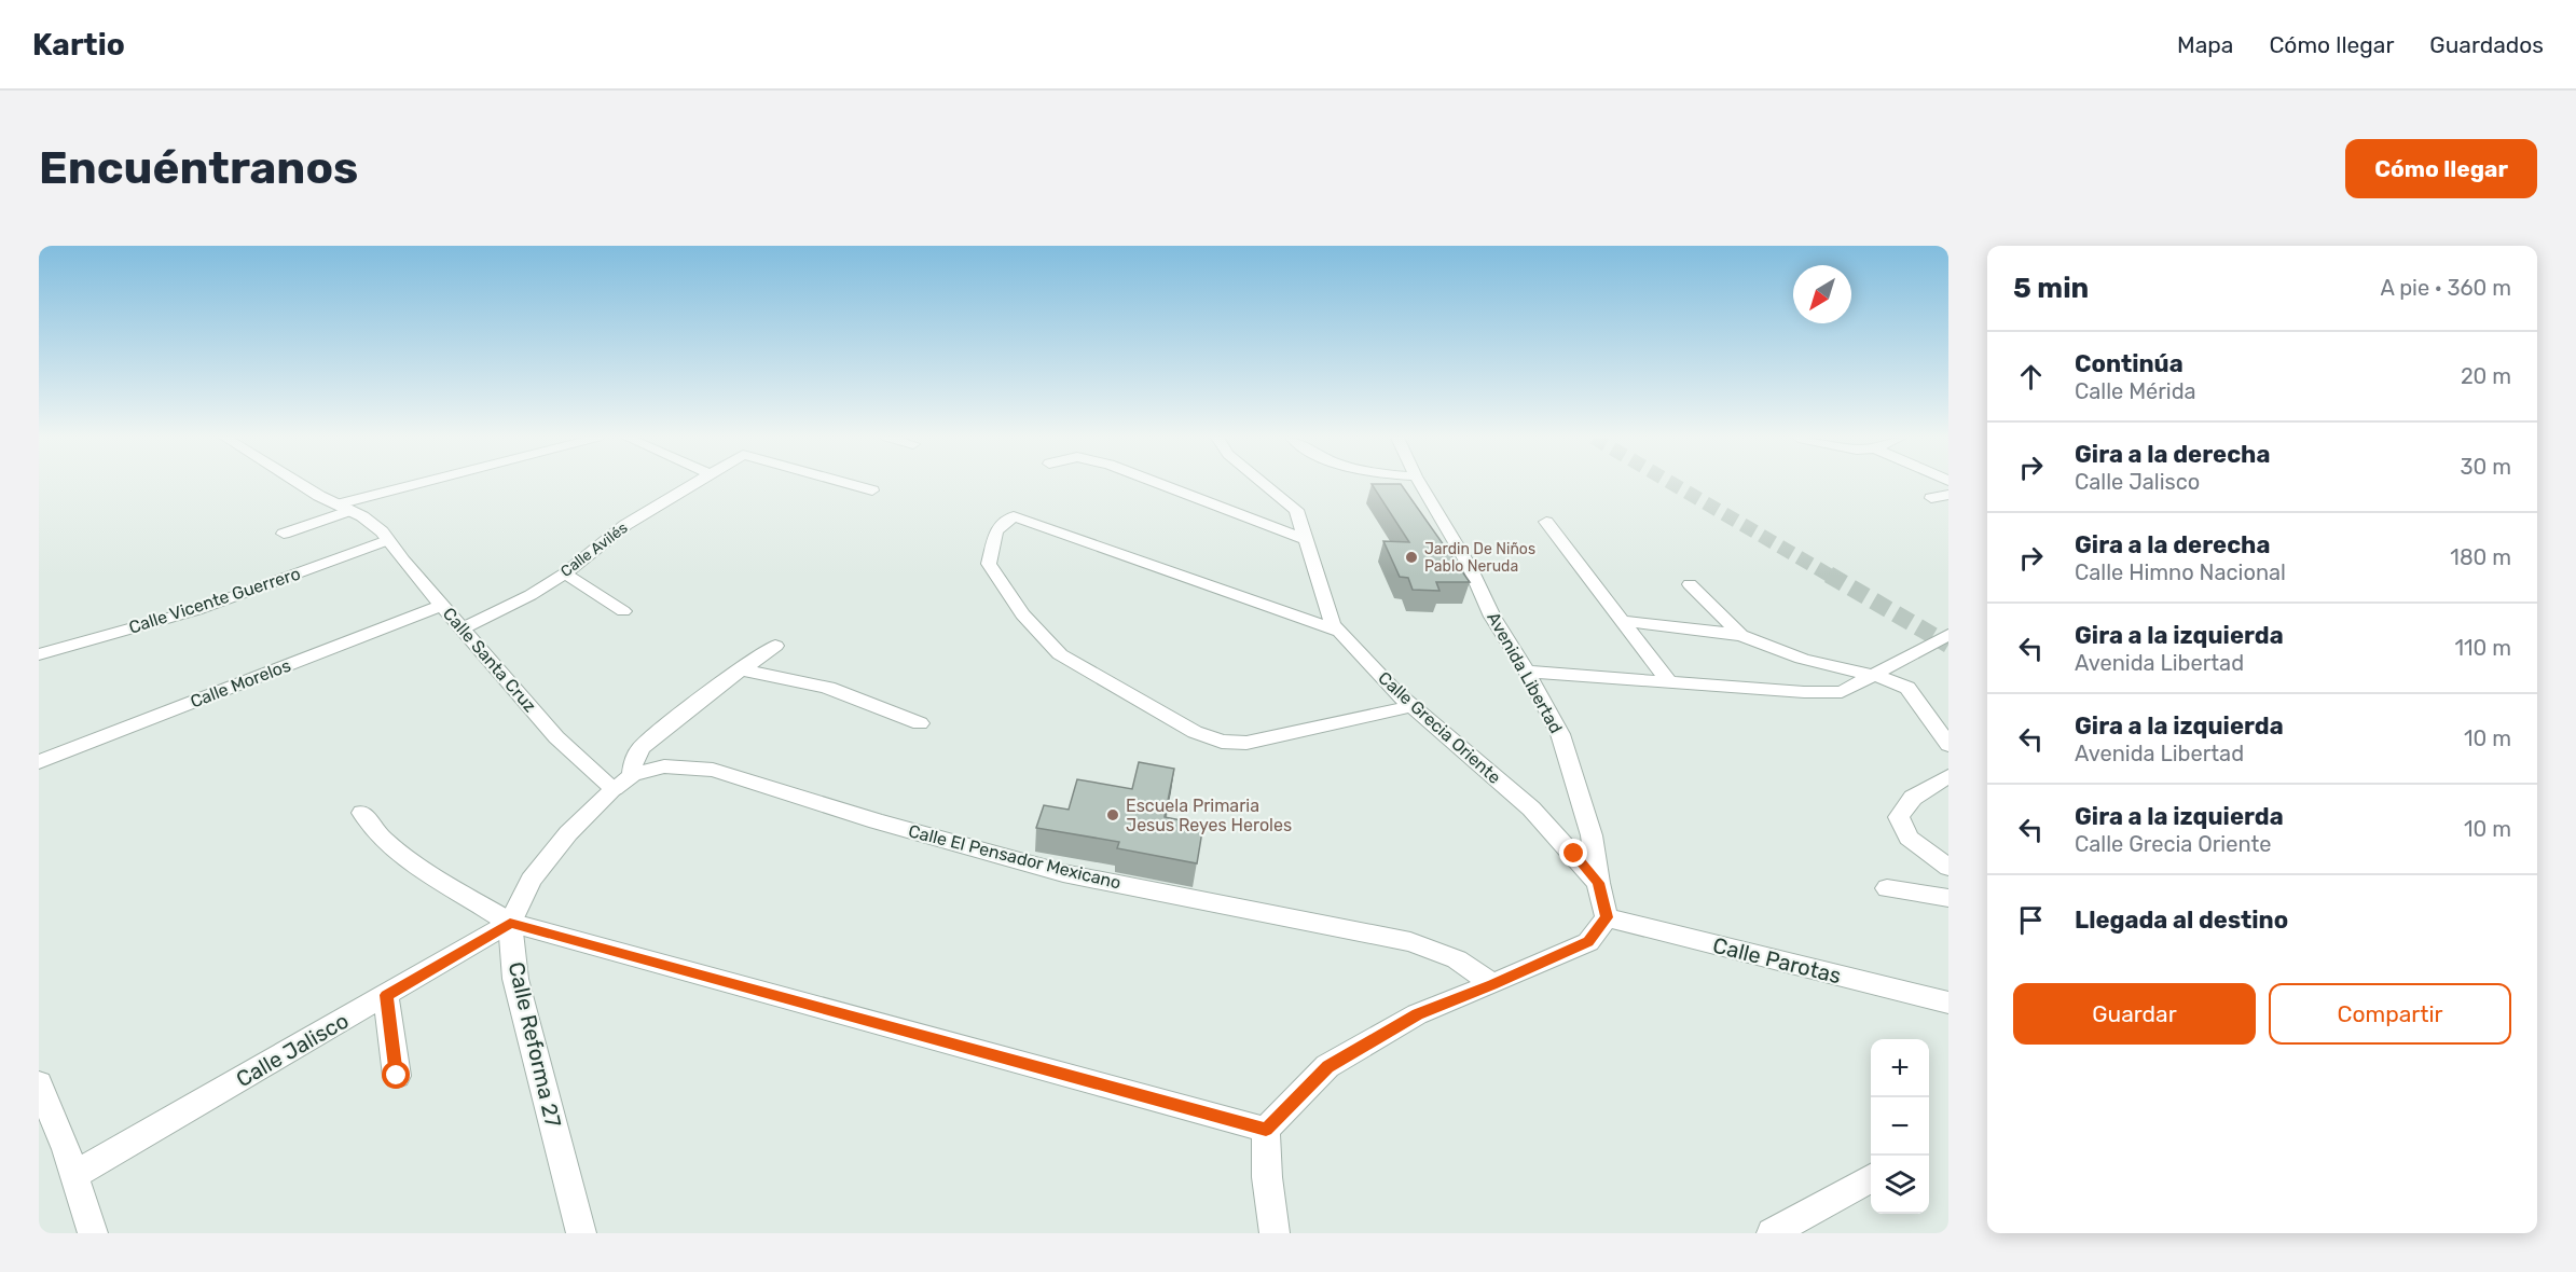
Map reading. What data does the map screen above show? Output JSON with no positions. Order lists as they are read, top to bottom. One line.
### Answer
{"streets":{"street":["Calle Avilés","Calle Vicente Guerrero","Calle Santa Cruz","Avenida Libertad","Calle Morelos","Calle Grecia Oriente","Calle El Pensador Mexicano","Calle Parotas","Calle Reforma 27","Calle Jalisco"]},"crossings":[["Calle Avilés","Calle Santa Cruz"],["Calle Vicente Guerrero","Calle Santa Cruz"],["Calle Santa Cruz","Calle Morelos"],["Calle Santa Cruz","Calle El Pensador Mexicano"],["Avenida Libertad","Calle Grecia Oriente"],["Avenida Libertad","Calle Parotas"],["Calle Reforma 27","Calle Jalisco"]],"places":["Jardin De Niños Pablo Neruda","Escuela Primaria Jesus Reyes Heroles"],"north":"bottom left","page":{"header":"Kartio","nav":["Mapa","Cómo llegar","Guardados"],"buttons":["Cómo llegar",["Guardar","Compartir"]],"title":"Encuéntranos","heading":["5 min","A pie · 360 m"],"list":[["Continúa","Calle Mérida","20 m"],["Gira a la derecha","Calle Jalisco","30 m"],["Gira a la derecha","Calle Himno Nacional","180 m"],["Gira a la izquierda","Avenida Libertad","110 m"],["Gira a la izquierda","Avenida Libertad","10 m"],["Gira a la izquierda","Calle Grecia Oriente","10 m"],"Llegada al destino"],"map_buttons":["+","−"]}}
